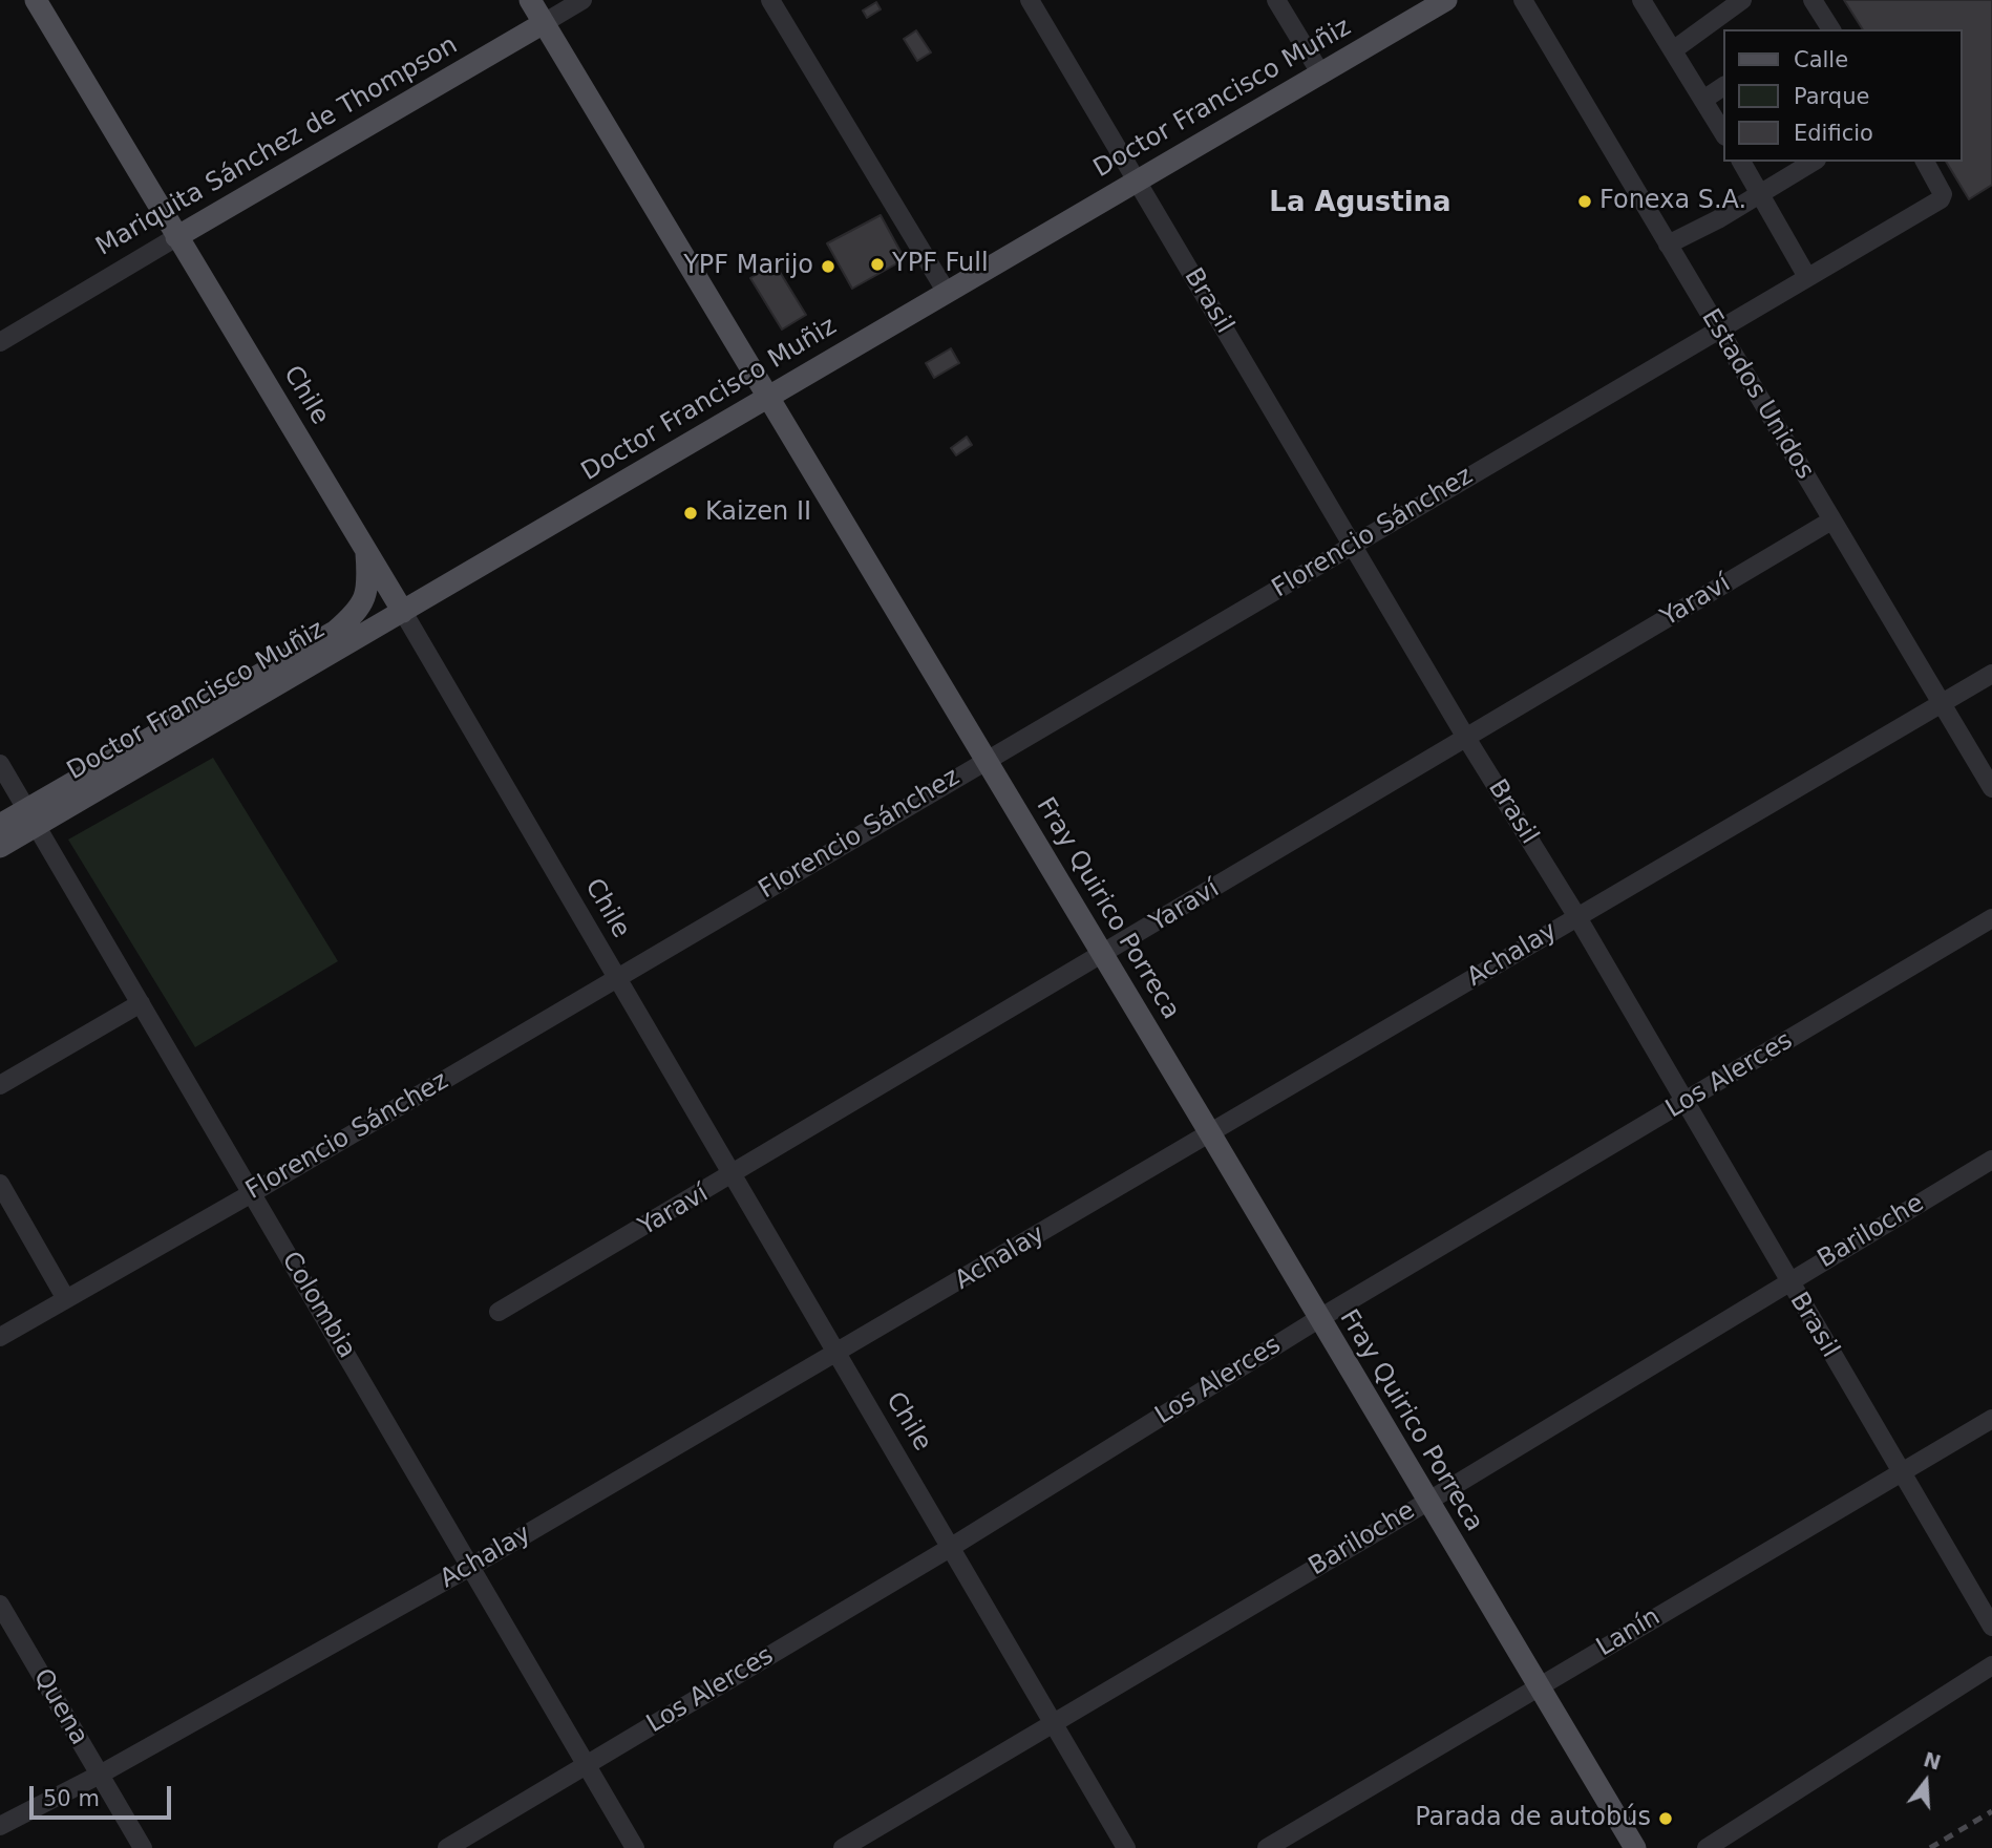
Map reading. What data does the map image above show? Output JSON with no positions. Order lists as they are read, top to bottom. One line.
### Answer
{"streets":{"main road":["Doctor Francisco Muñiz","Mariquita Sánchez de Thompson","Chile","Fray Quirico Porreca"],"street":["Brasil","Estados Unidos","Florencio Sánchez","Yaraví","Achalay","Los Alerces","Bariloche","Colombia","Lanín","Quena"]},"crossings":[["Doctor Francisco Muñiz","Brasil"],["Doctor Francisco Muñiz","Chile"],["Doctor Francisco Muñiz","Fray Quirico Porreca"],["Doctor Francisco Muñiz","Colombia"],["Mariquita Sánchez de Thompson","Chile"],["Mariquita Sánchez de Thompson","Fray Quirico Porreca"],["Brasil","Florencio Sánchez"],["Brasil","Yaraví"],["Brasil","Achalay"],["Brasil","Los Alerces"],["Brasil","Bariloche"],["Brasil","Lanín"],["Estados Unidos","Florencio Sánchez"],["Estados Unidos","Yaraví"],["Estados Unidos","Achalay"],["Chile","Florencio Sánchez"],["Chile","Yaraví"],["Chile","Achalay"],["Chile","Los Alerces"],["Chile","Bariloche"],["Florencio Sánchez","Fray Quirico Porreca"],["Florencio Sánchez","Colombia"],["Yaraví","Fray Quirico Porreca"],["Fray Quirico Porreca","Achalay"],["Fray Quirico Porreca","Los Alerces"],["Fray Quirico Porreca","Bariloche"],["Fray Quirico Porreca","Lanín"],["Achalay","Colombia"],["Achalay","Quena"],["Los Alerces","Colombia"]],"districts":["La Agustina"],"places":["Fonexa S.A.","YPF Full","YPF Marijo","Kaizen II","Parada de autobús"],"legend":["Calle","Parque","Edificio"],"scale_bar":"50 m","north":"top"}
